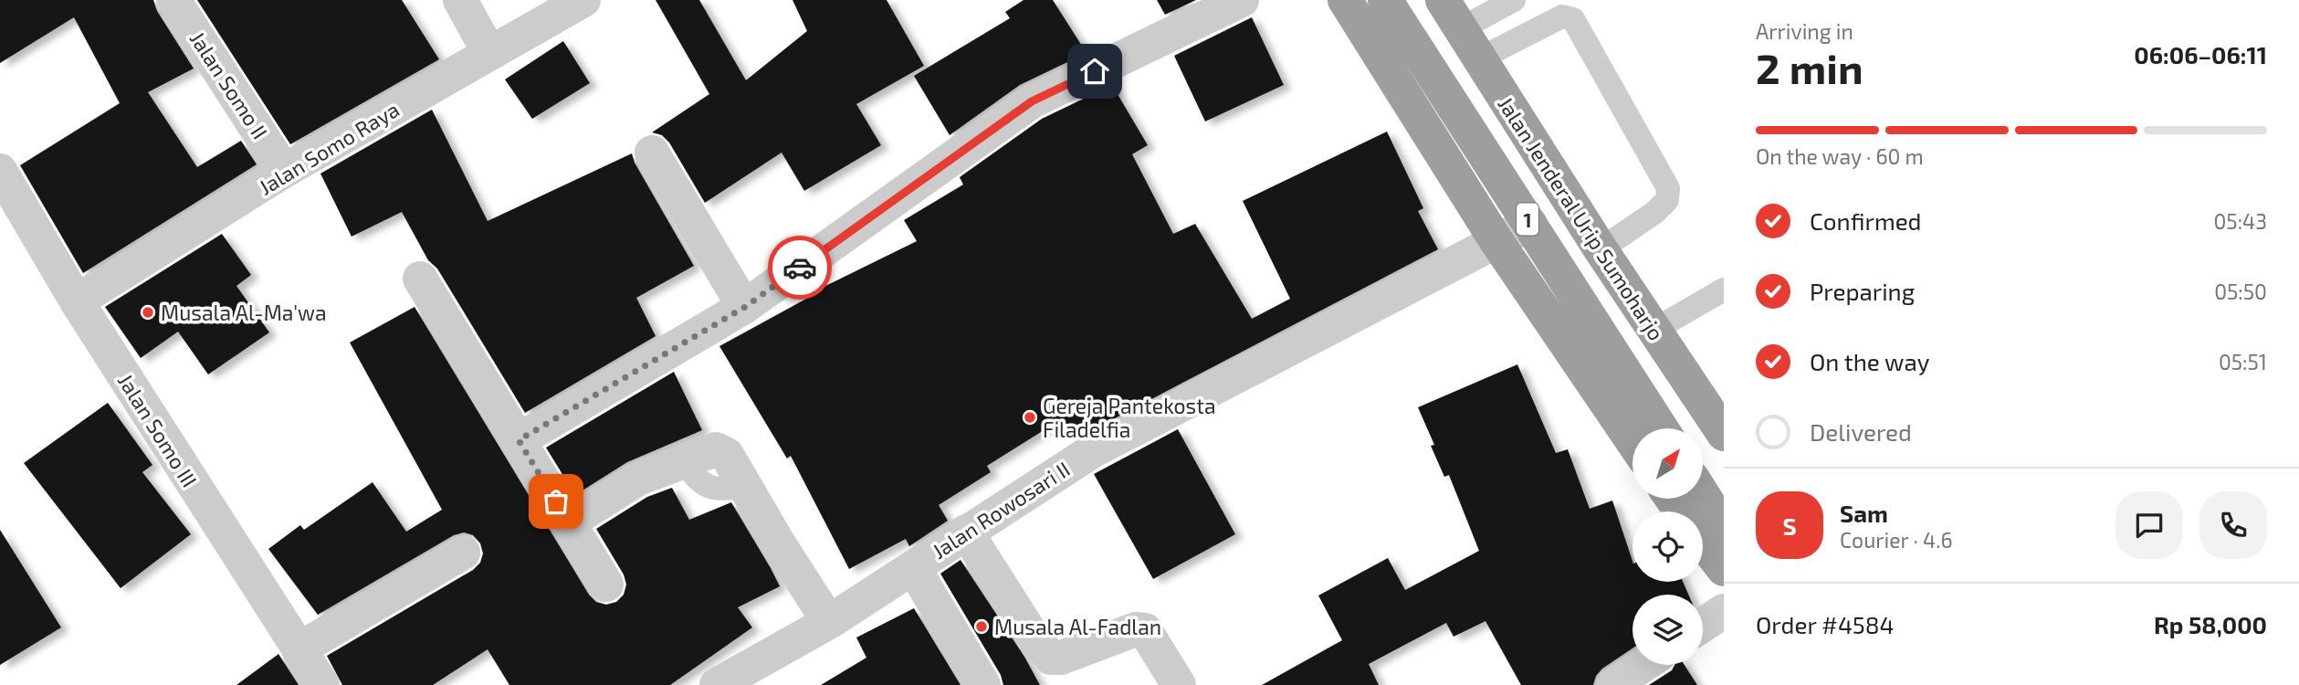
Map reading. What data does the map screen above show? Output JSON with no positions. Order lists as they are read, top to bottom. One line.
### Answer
{"streets":{"highway":["Jalan Jenderal Urip Sumoharjo","1"],"street":["Jalan Somo II","Jalan Somo Raya","Jalan Somo III","Jalan Rowosari II"]},"crossings":[["Jalan Somo II","Jalan Somo Raya"],["Jalan Somo Raya","Jalan Somo III"],["1","Jalan Rowosari II"]],"places":["Musala Al-Ma'wa","Gereja Pantekosta Filadelfia","Musala Al-Fadlan"],"north":"top right","page":{"heading":["2 min","Arriving in","06:06–06:11"],"panel":["Sam","Courier · 4.6","Order #4584","Rp 58,000"],"bar":"On the way · 60 m","list":[["Confirmed","05:43"],["Preparing","05:50"],["On the way","05:51"],"Delivered"],"round":"S"}}
